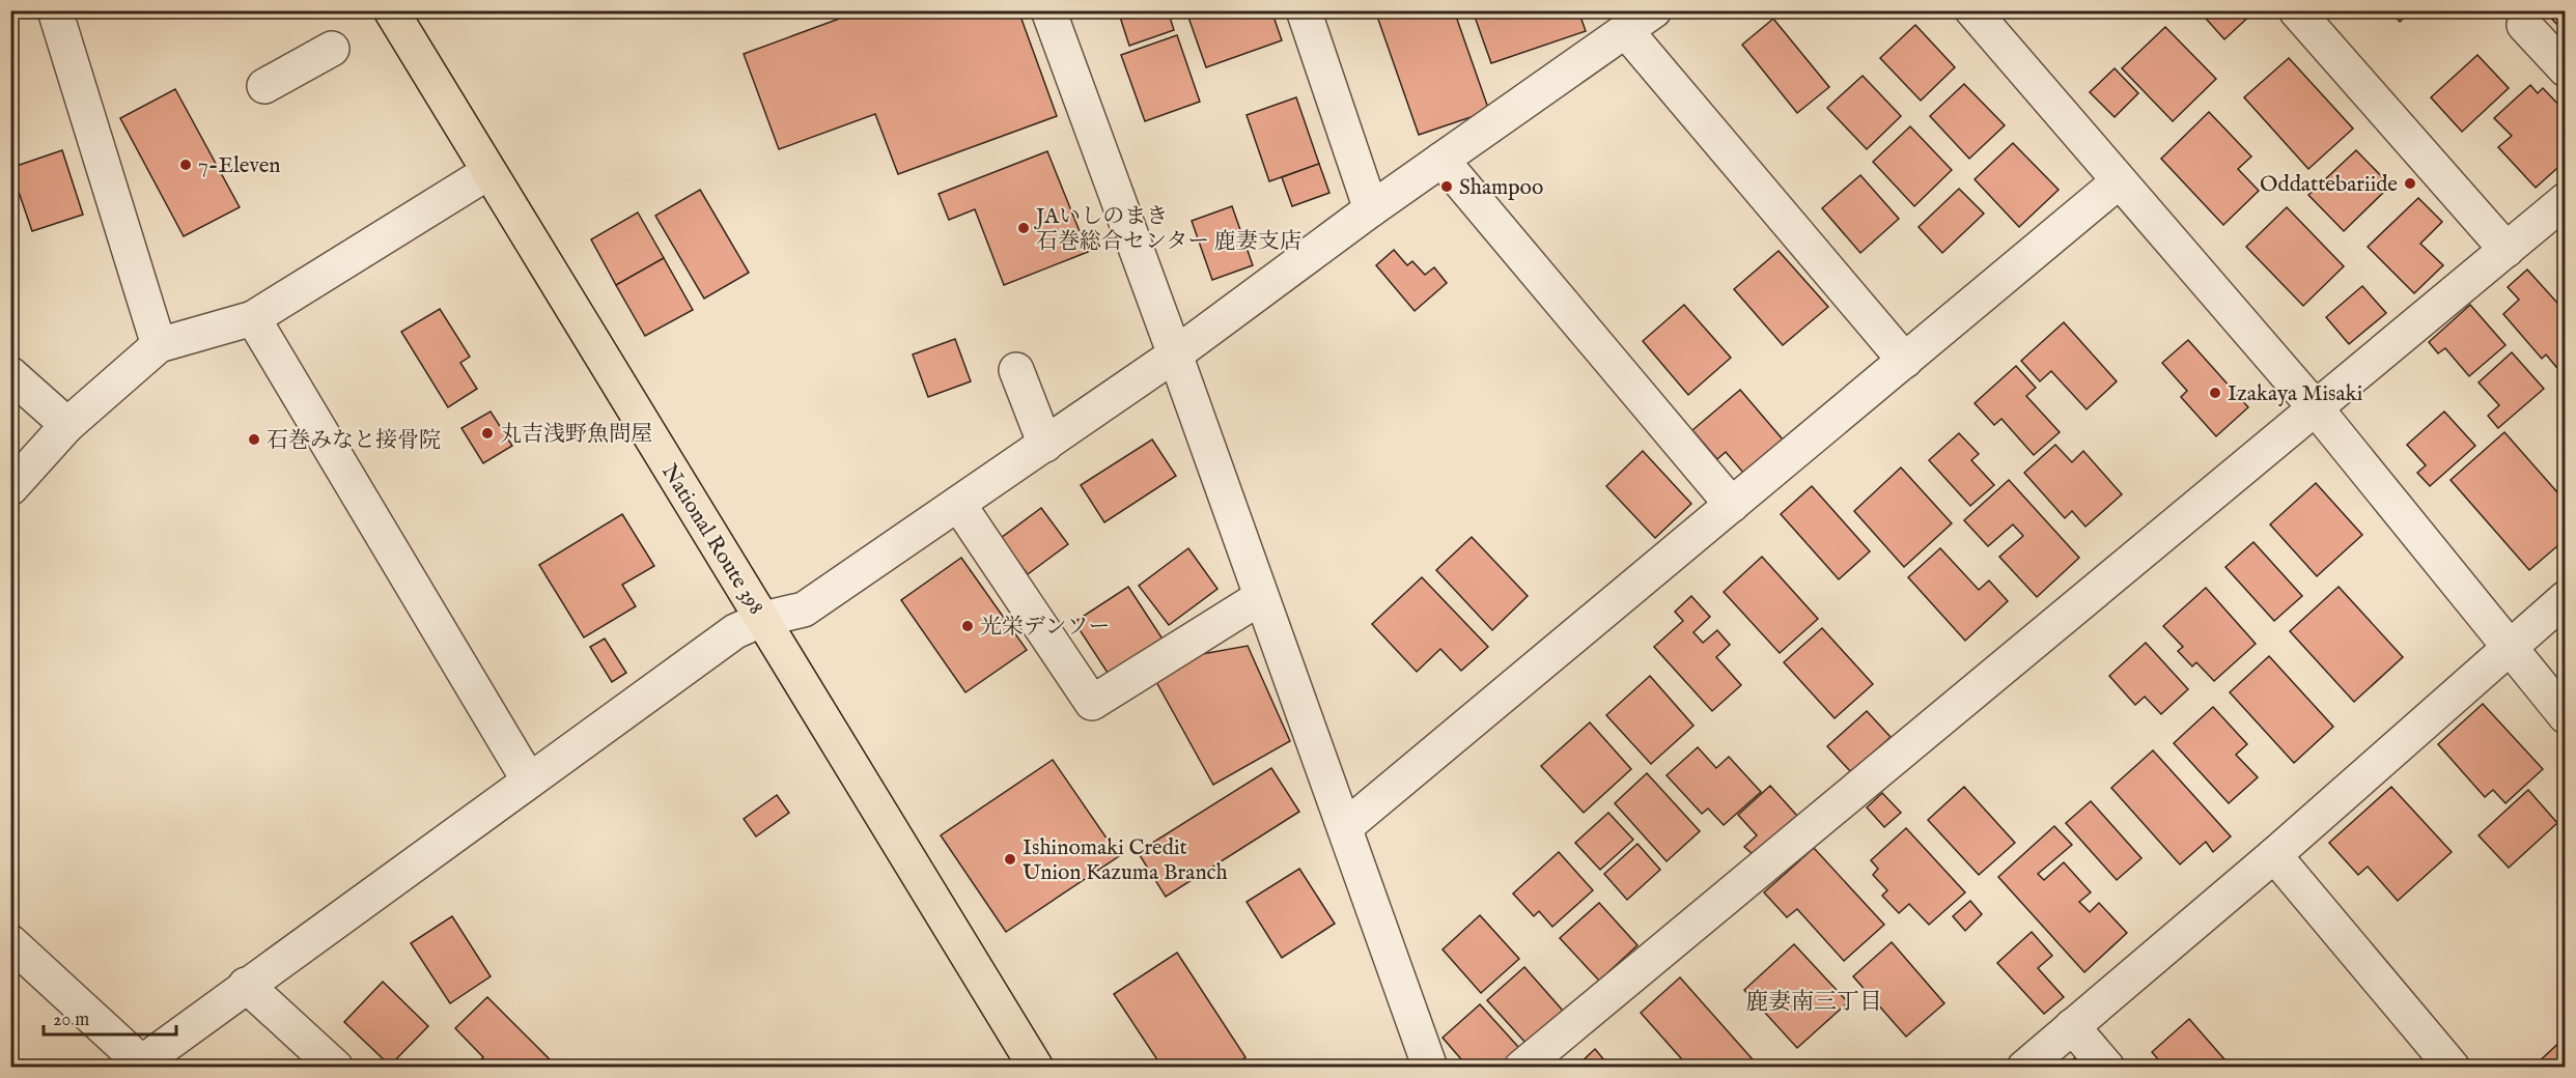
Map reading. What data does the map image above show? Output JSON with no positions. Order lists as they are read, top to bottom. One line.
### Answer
{"streets":{"highway":["National Route 398"]},"districts":["鹿妻南三丁目"],"places":["7-Eleven","Oddattebariide","Shampoo","JAいしのまき 石巻総合センター 鹿妻支店","Izakaya Misaki","丸吉浅野魚問屋","石巻みなと接骨院","光栄デンソー","Ishinomaki Credit Union Kazuma Branch"],"scale_bar":"20 m"}
